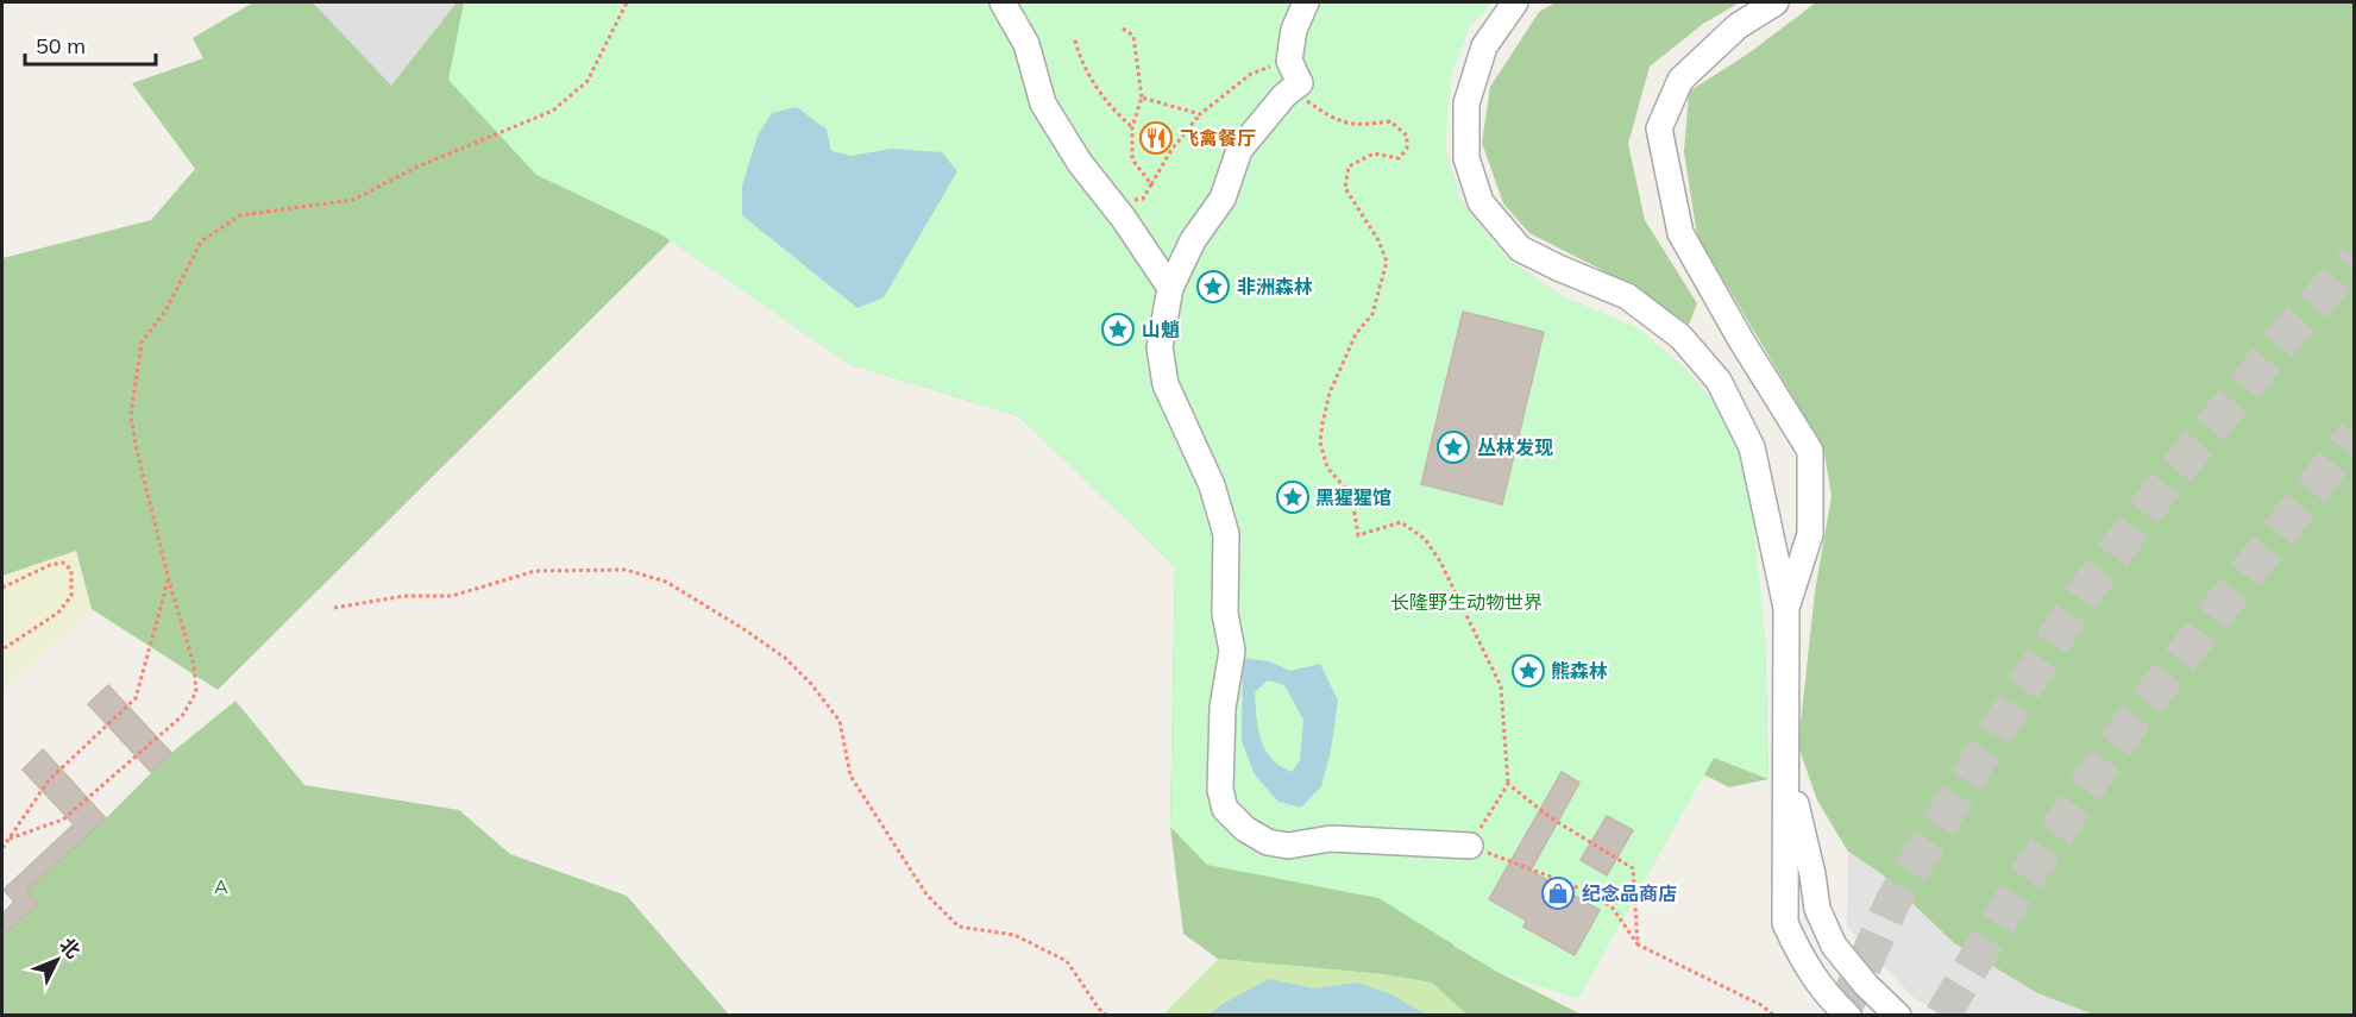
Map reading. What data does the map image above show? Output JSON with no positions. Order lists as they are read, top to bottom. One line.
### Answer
{"parks":["长隆野生动物世界","A"],"places":{"restaurant":["飞禽餐厅"],"place":["非洲森林","山魈","丛林发现","黑猩猩馆","熊森林"],"shop":["纪念品商店"]},"scale_bar":"50 m","north":"top right"}
